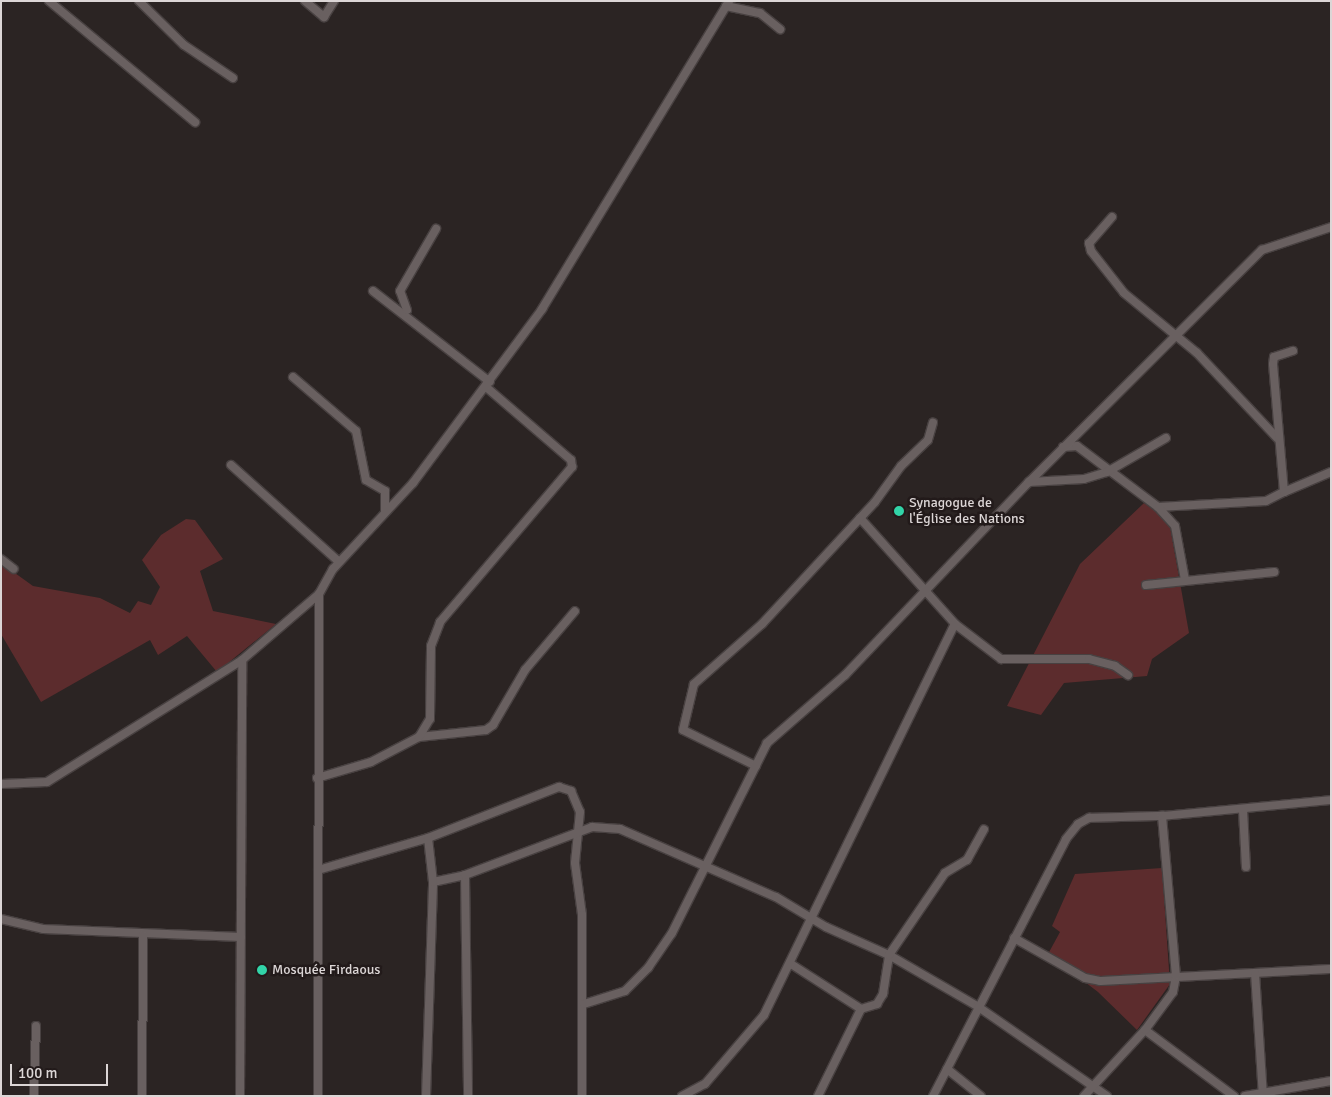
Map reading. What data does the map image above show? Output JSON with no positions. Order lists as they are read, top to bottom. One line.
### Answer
{"places":["Synagogue de l'Église des Nations","Mosquée Firdaous"],"scale_bar":"100 m"}
